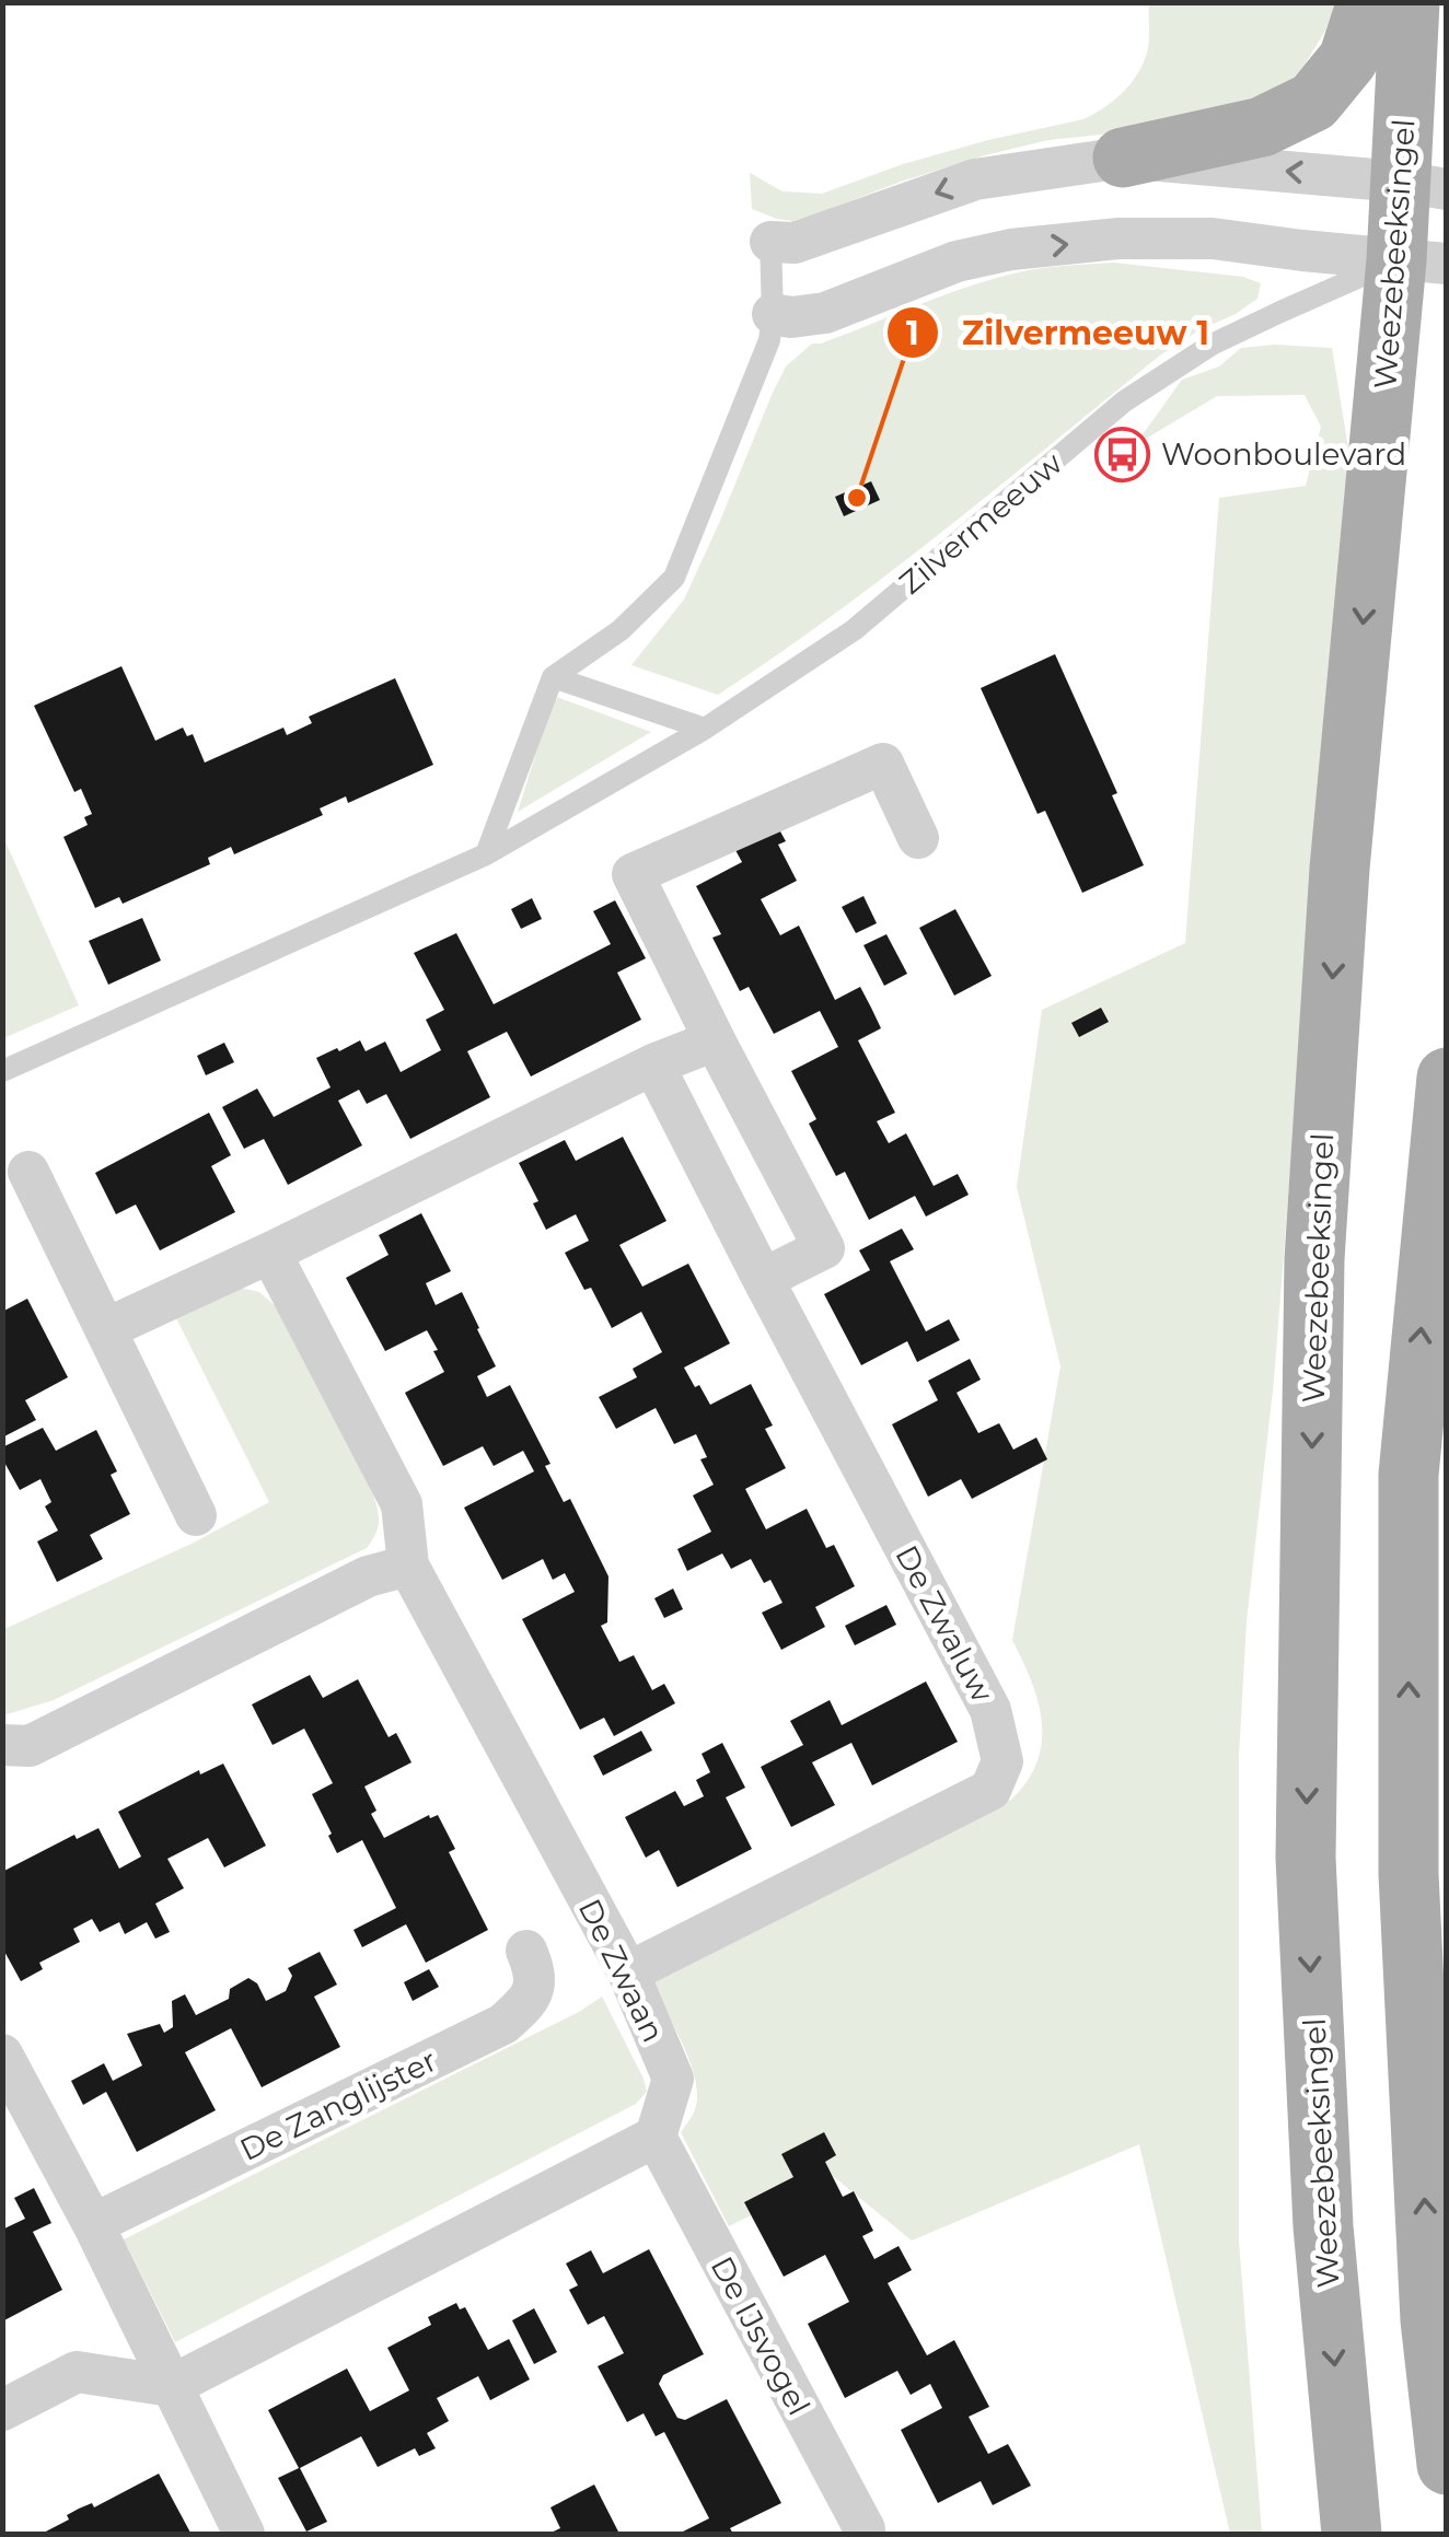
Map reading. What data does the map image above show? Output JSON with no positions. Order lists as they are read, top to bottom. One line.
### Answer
{"streets":{"main road":["Weezebeeksingel"],"street":["De Zwaluw","De Zwaan","De Zanglijster","De IJsvogel"],"lane":["Zilvermeeuw"]},"crossings":[["Weezebeeksingel","Zilvermeeuw"],["De Zwaluw","De Zwaan"],["De Zwaan","De IJsvogel"]],"places":{"bus stop":["Woonboulevard"],"other":["Zilvermeeuw 1"]}}
